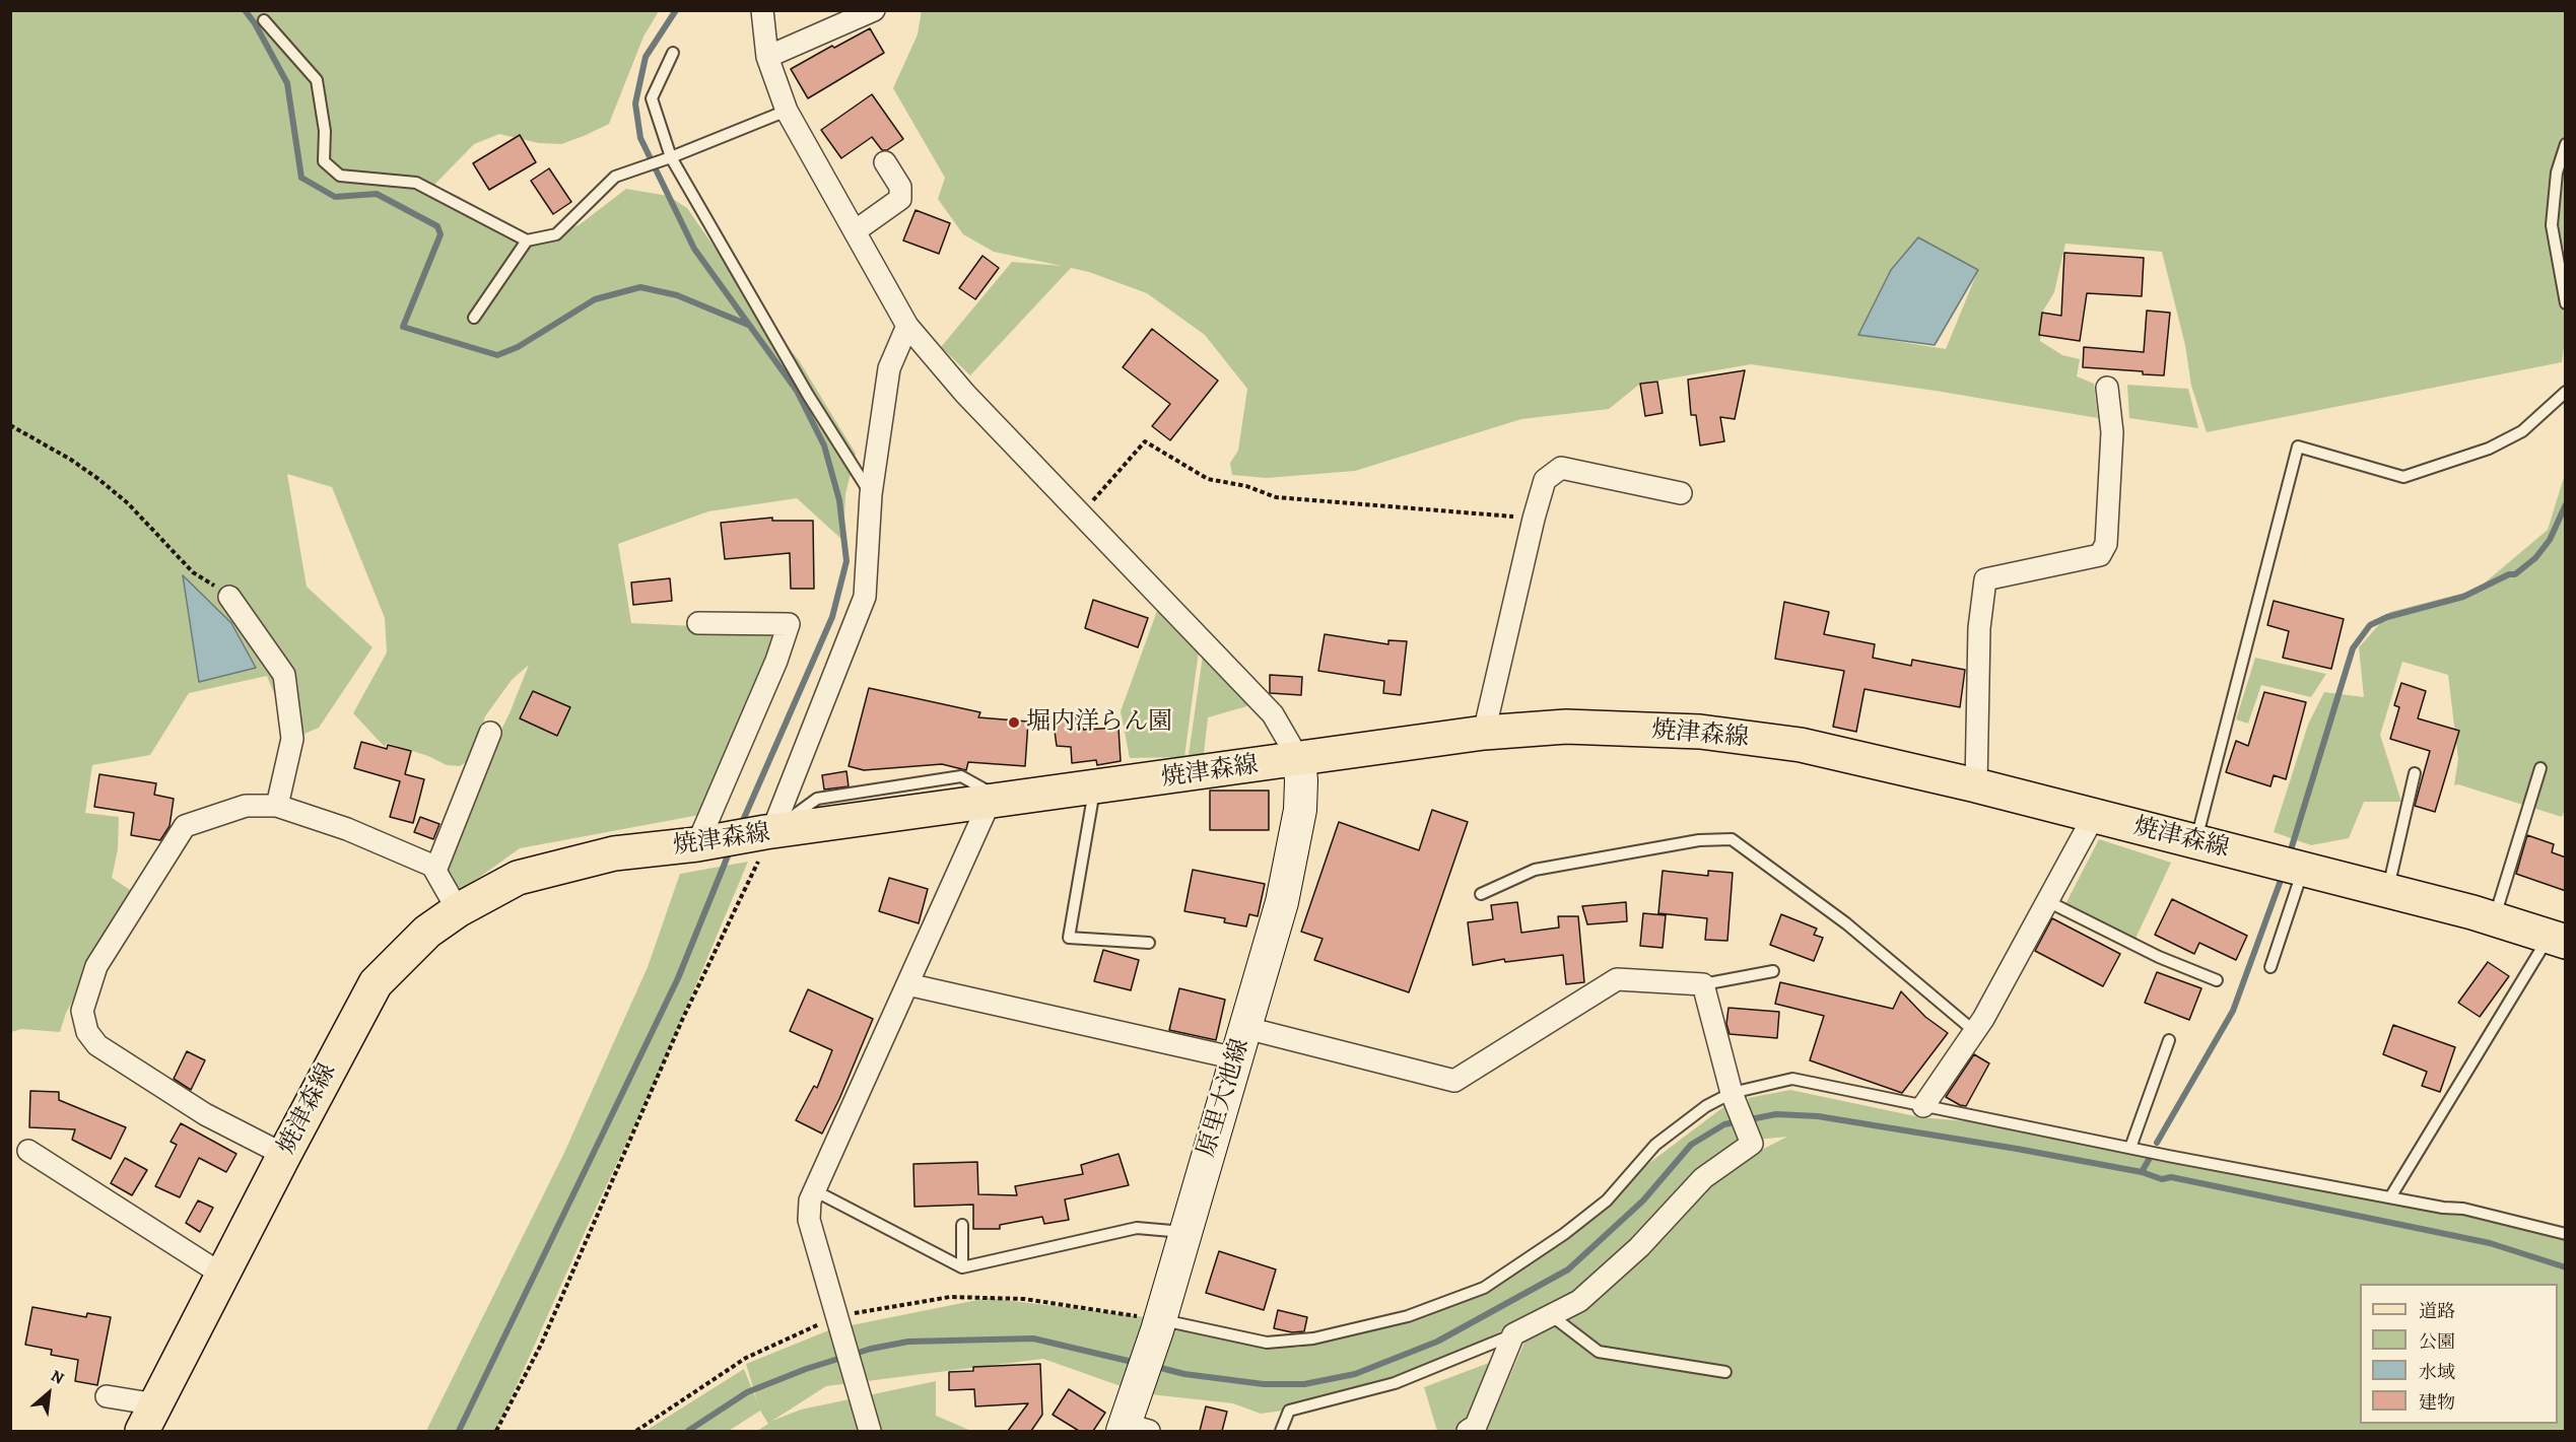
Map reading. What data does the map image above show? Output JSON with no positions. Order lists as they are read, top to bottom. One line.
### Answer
{"streets":{"main road":["焼津森線","原里大池線"]},"crossings":[["焼津森線","原里大池線"]],"places":["堀内洋らん園"],"legend":["道路","公園","水域","建物"],"north":"top right"}
